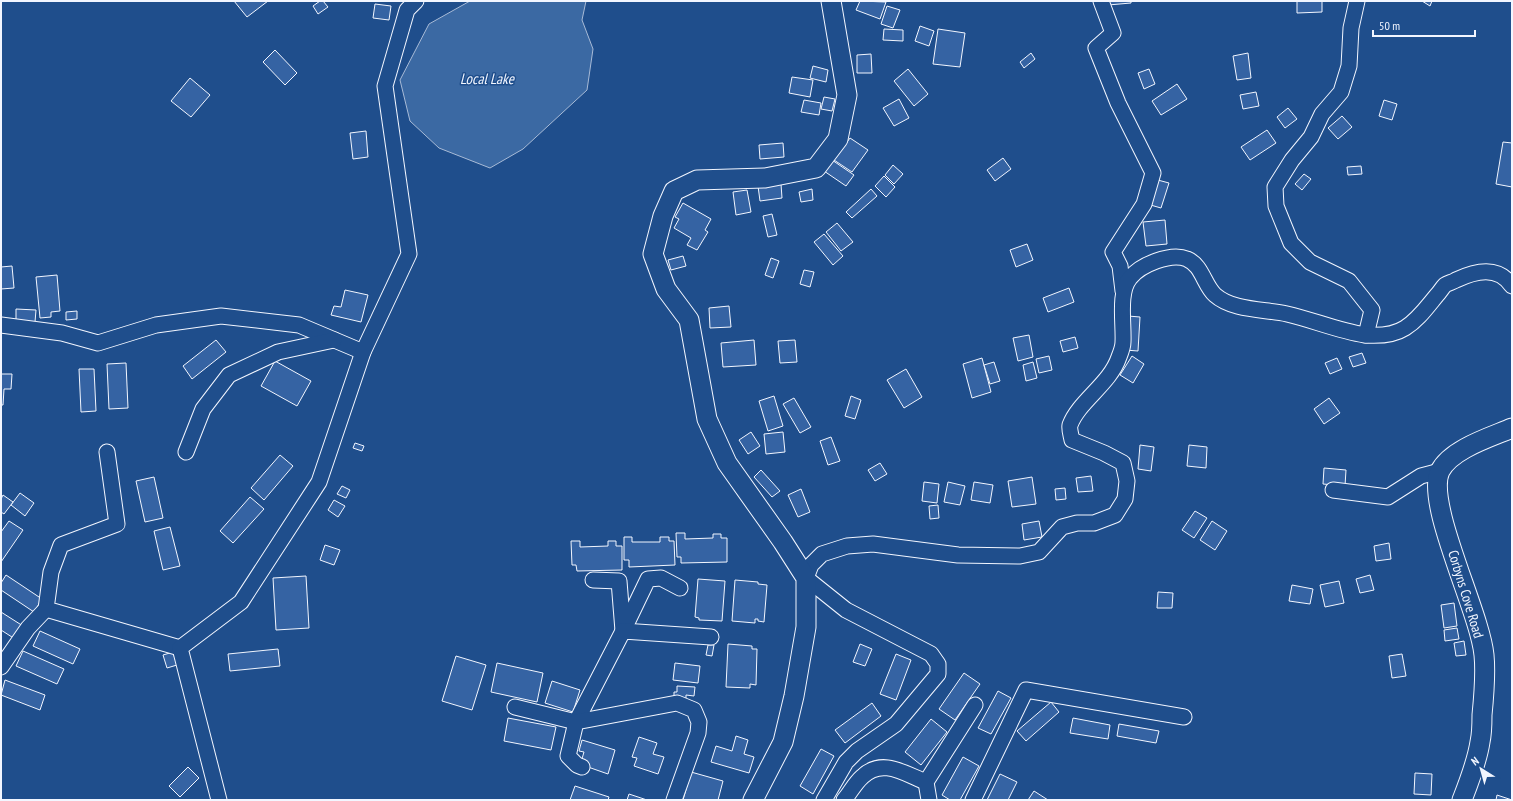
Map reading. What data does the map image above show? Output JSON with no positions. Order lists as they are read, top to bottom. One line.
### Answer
{"streets":{"main road":["Corbyns Cove Road"]},"water":["Local Lake"],"scale_bar":"50 m","north":"top left"}
